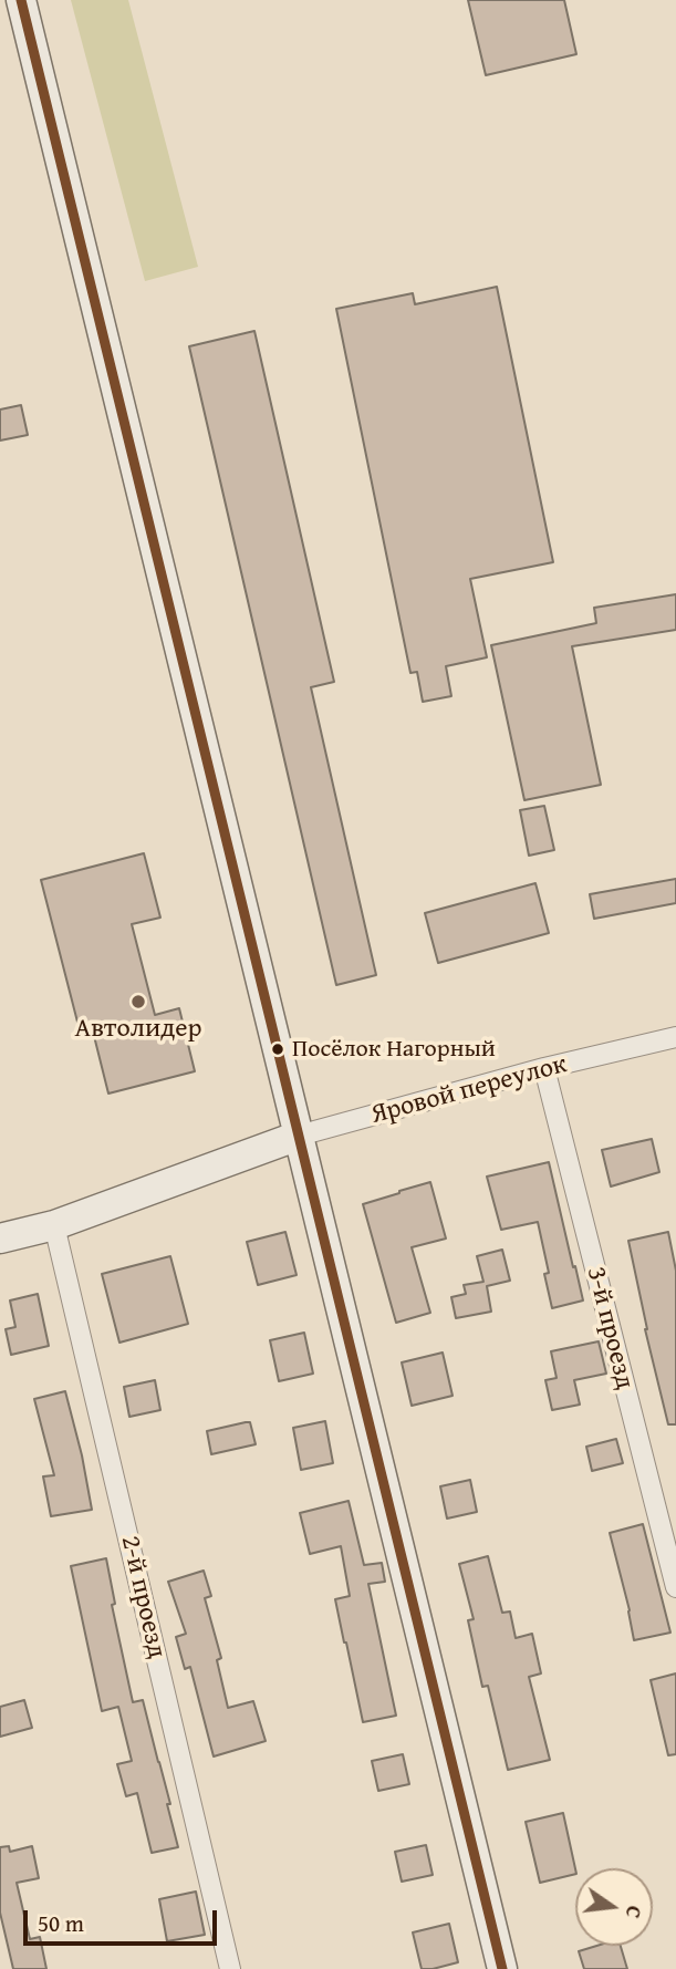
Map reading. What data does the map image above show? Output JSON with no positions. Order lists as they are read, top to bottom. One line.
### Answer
{"streets":{"main road":["Яровой переулок"],"street":["3-й проезд","2-й проезд"]},"crossings":[["Яровой переулок","3-й проезд"],["Яровой переулок","2-й проезд"]],"places":["Автолидер","Посёлок Нагорный"],"scale_bar":"50 m","north":"right"}
